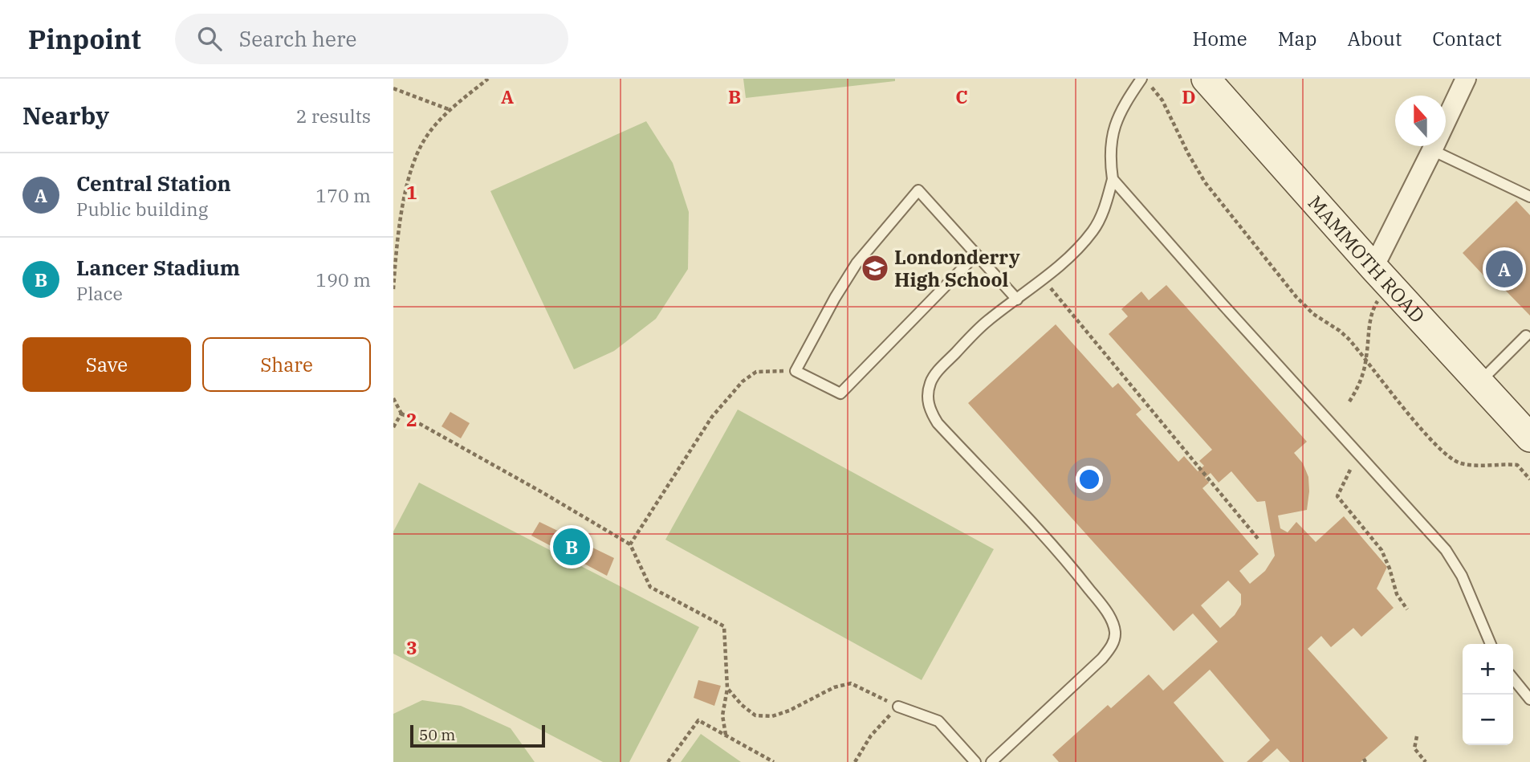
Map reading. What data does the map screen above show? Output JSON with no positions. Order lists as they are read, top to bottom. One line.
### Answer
{"streets":{"main road":["MAMMOTH ROAD"]},"places":{"school or university":["Londonderry High School"]},"scale_bar":"50 m","north":"top","page":{"header":"Pinpoint","search":"Search here","nav":["Home","Map","About","Contact"],"heading":["Nearby","2 results"],"list":[{"mark":"A","name":"Central Station","note":"Public building","value":"170 m"},{"mark":"B","name":"Lancer Stadium","note":"Place","value":"190 m"}],"pins":["A","B"],"buttons":["Save","Share"],"map_buttons":["+","−"],"scale":"50 m"},"grid":{"columns":["A","B","C","D"],"rows":["1","2","3"]}}
